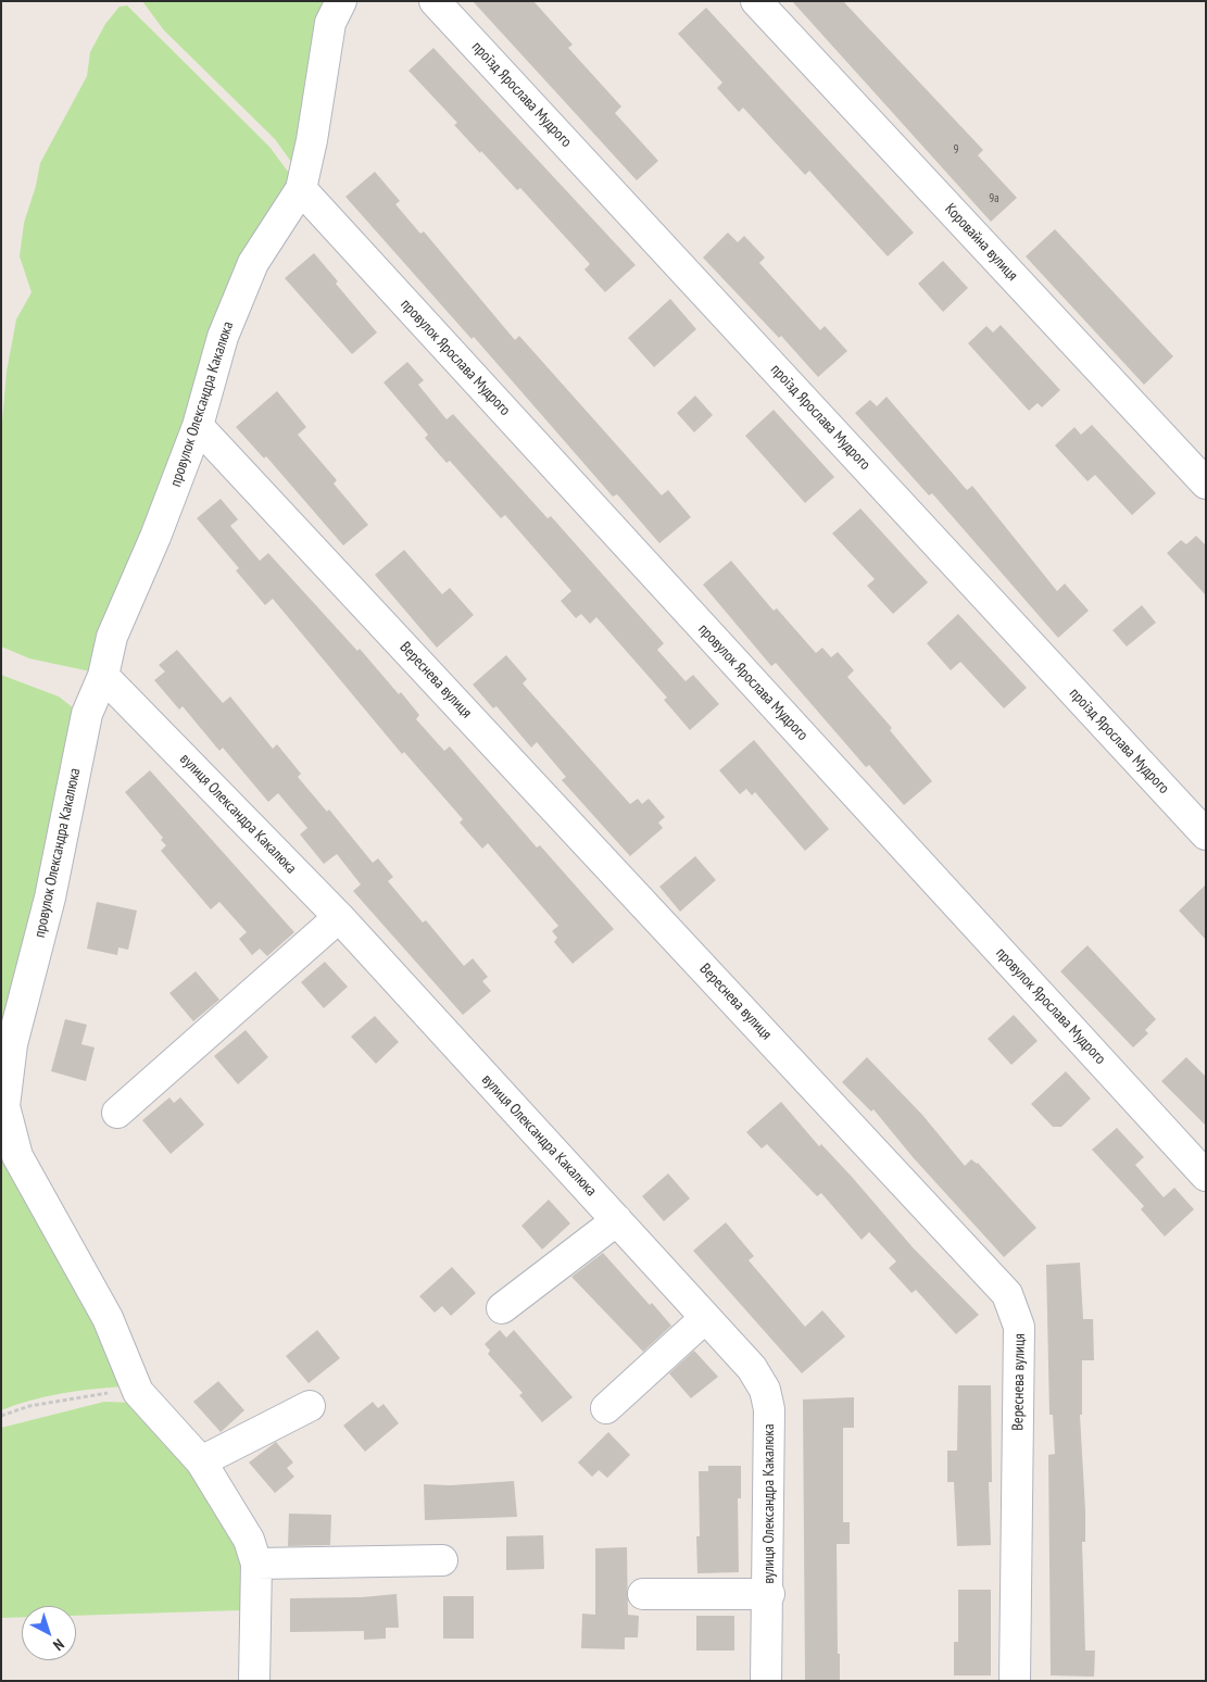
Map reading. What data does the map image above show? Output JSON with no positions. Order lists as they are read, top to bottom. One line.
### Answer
{"streets":{"street":["проїзд Ярослава Мудрого","Коровайна вулиця","провулок Ярослава Мудрого","провулок Олександра Какалюка","Вереснева вулиця","вулиця Олександра Какалюка"]},"crossings":[["провулок Ярослава Мудрого","провулок Олександра Какалюка"],["провулок Олександра Какалюка","Вереснева вулиця"],["провулок Олександра Какалюка","вулиця Олександра Какалюка"]],"house_numbers":["9","9а"],"north":"bottom right"}
